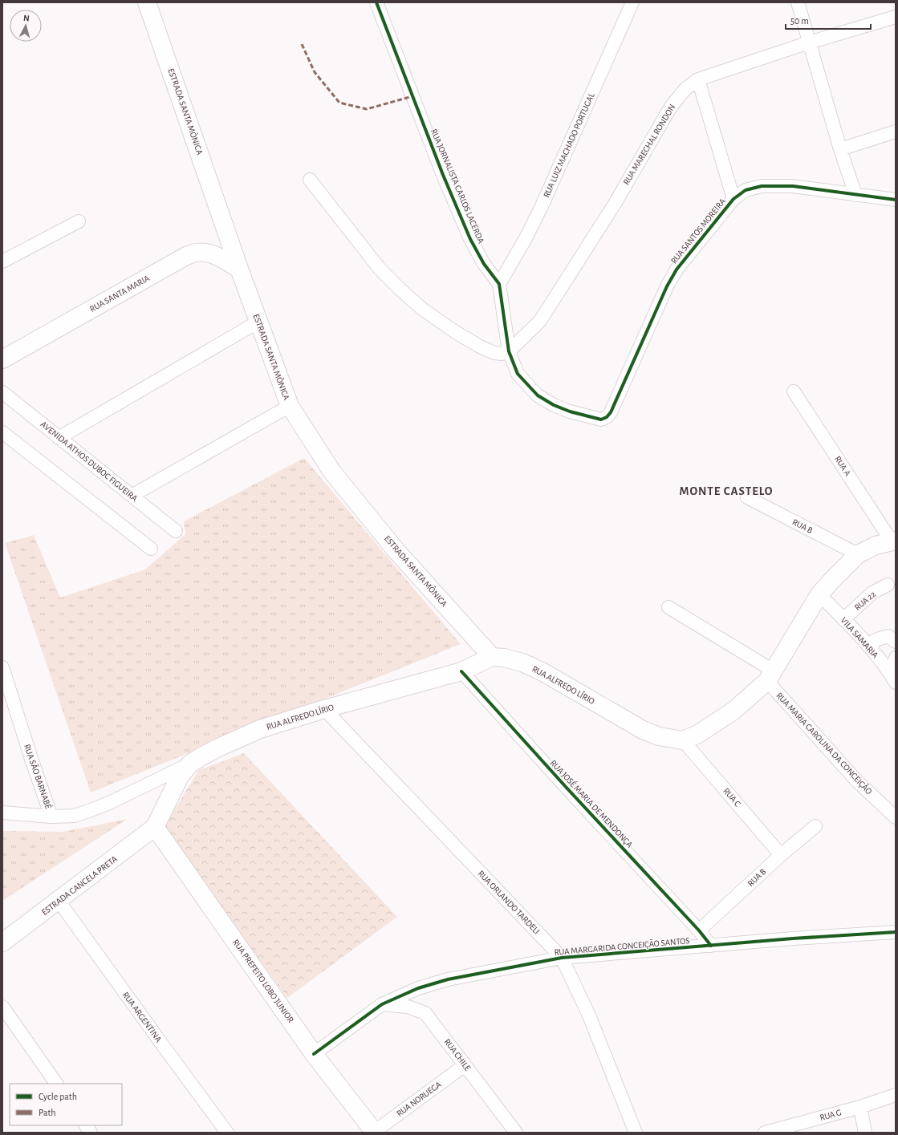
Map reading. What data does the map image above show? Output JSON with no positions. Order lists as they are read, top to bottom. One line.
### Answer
{"streets":{"main road":["ESTRADA SANTA MÔNICA","RUA SANTA MARIA","RUA ALFREDO LÍRIO","ESTRADA CANCELA PRETA","RUA PREFEITO LOBO JUNIOR"],"street":["RUA MARECHAL RONDON","RUA LUIZ MACHADO PORTUGAL","RUA JORNALISTA CARLOS LACERDA","RUA SANTOS MOREIRA","AVENIDA ATHOS DUBOC FIGUEIRA","RUA A","RUA B","RUA 22","VILA SAMARIA","RUA MARIA CAROLINA DA CONCEIÇÃO","RUA SÃO BARNABÉ","RUA C","RUA JOSÉ MARIA DE MENDONÇA","RUA ORLANDO TARDELI","RUA MARGARIDA CONCEIÇÃO SANTOS","RUA ARGENTINA","RUA CHILE","RUA NORUEGA","RUA G"]},"crossings":[["ESTRADA SANTA MÔNICA","RUA SANTA MARIA"],["ESTRADA SANTA MÔNICA","RUA ALFREDO LÍRIO"],["RUA MARECHAL RONDON","RUA JORNALISTA CARLOS LACERDA"],["RUA LUIZ MACHADO PORTUGAL","RUA JORNALISTA CARLOS LACERDA"],["RUA JORNALISTA CARLOS LACERDA","RUA SANTOS MOREIRA"],["RUA B","RUA C"],["RUA B","RUA JOSÉ MARIA DE MENDONÇA"],["RUA 22","VILA SAMARIA"],["RUA ALFREDO LÍRIO","RUA SÃO BARNABÉ"],["RUA ALFREDO LÍRIO","RUA C"],["RUA ALFREDO LÍRIO","RUA JOSÉ MARIA DE MENDONÇA"],["RUA ALFREDO LÍRIO","ESTRADA CANCELA PRETA"],["RUA ALFREDO LÍRIO","RUA ORLANDO TARDELI"],["RUA ALFREDO LÍRIO","RUA PREFEITO LOBO JUNIOR"],["RUA JOSÉ MARIA DE MENDONÇA","RUA MARGARIDA CONCEIÇÃO SANTOS"],["ESTRADA CANCELA PRETA","RUA PREFEITO LOBO JUNIOR"],["ESTRADA CANCELA PRETA","RUA ARGENTINA"],["RUA ORLANDO TARDELI","RUA MARGARIDA CONCEIÇÃO SANTOS"],["RUA MARGARIDA CONCEIÇÃO SANTOS","RUA PREFEITO LOBO JUNIOR"],["RUA MARGARIDA CONCEIÇÃO SANTOS","RUA CHILE"],["RUA PREFEITO LOBO JUNIOR","RUA NORUEGA"],["RUA CHILE","RUA NORUEGA"]],"districts":["MONTE CASTELO"],"legend":["Cycle path","Path"],"scale_bar":"50 m","north":"top"}
